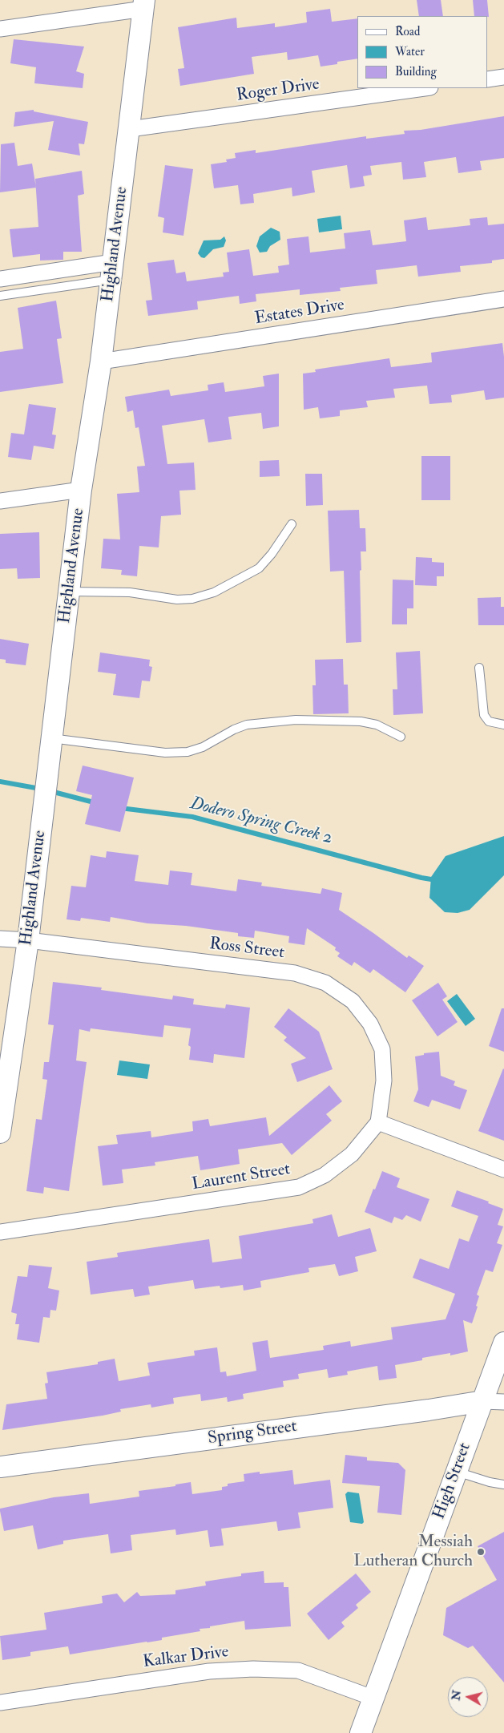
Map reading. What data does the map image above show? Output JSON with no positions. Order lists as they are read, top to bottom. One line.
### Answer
{"streets":{"street":["Roger Drive","Highland Avenue","Estates Drive","Ross Street","Laurent Street","Spring Street","High Street","Kalkar Drive"]},"crossings":[["Roger Drive","Highland Avenue"],["Highland Avenue","Estates Drive"],["Highland Avenue","Ross Street"],["Ross Street","Laurent Street"],["Spring Street","High Street"],["High Street","Kalkar Drive"]],"water":["Dodero Spring Creek 2"],"places":["Messiah Lutheran Church"],"legend":["Road","Water","Building"],"north":"left"}
